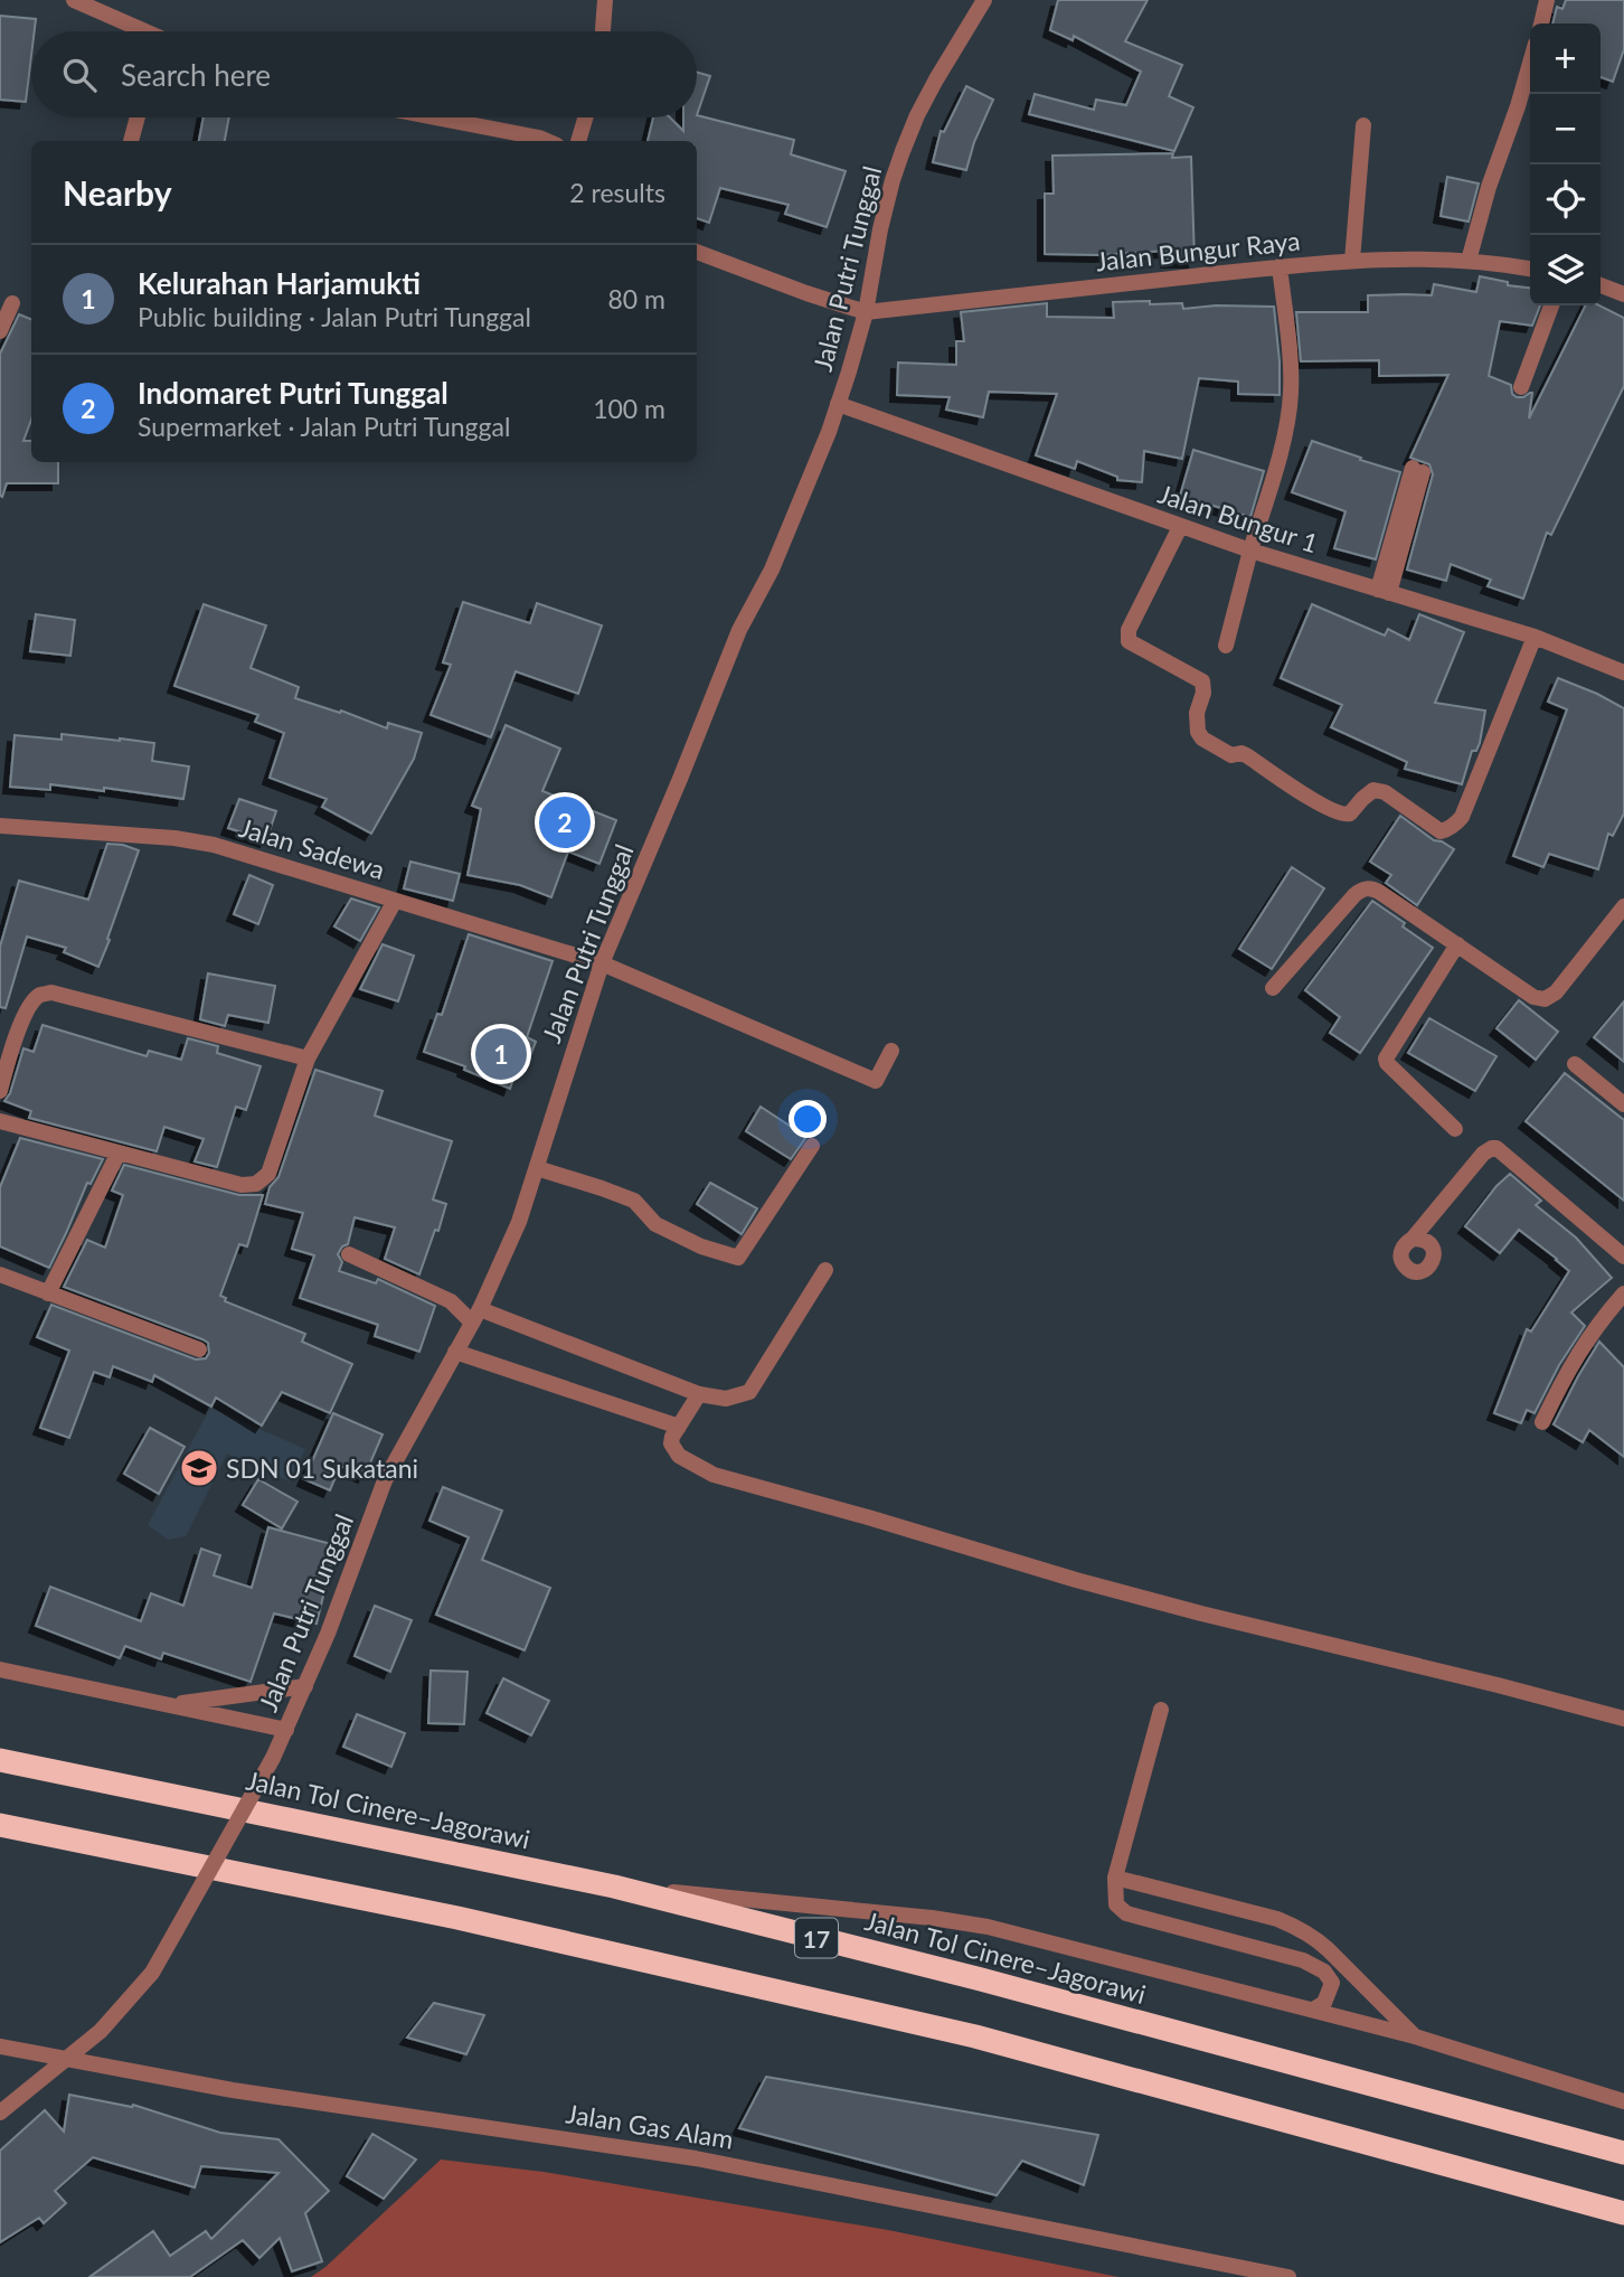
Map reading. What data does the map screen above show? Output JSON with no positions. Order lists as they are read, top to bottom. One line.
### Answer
{"streets":{"highway":["Jalan Tol Cinere–Jagorawi","17"],"street":["Jalan Bungur Raya","Jalan Putri Tunggal","Jalan Bungur 1","Jalan Sadewa","Jalan Gas Alam"]},"crossings":[["Jalan Bungur Raya","Jalan Putri Tunggal"],["Jalan Putri Tunggal","Jalan Bungur 1"],["Jalan Putri Tunggal","Jalan Sadewa"],["Jalan Putri Tunggal","Jalan Gas Alam"]],"places":{"school or university":["SDN 01 Sukatani"]},"page":{"map_buttons":["+","−"],"search":"Search here","heading":["Nearby","2 results"],"list":[{"mark":"1","name":"Kelurahan Harjamukti","note":"Public building · Jalan Putri Tunggal","value":"80 m"},{"mark":"2","name":"Indomaret Putri Tunggal","note":"Supermarket · Jalan Putri Tunggal","value":"100 m"}],"pins":["2","1"]}}
